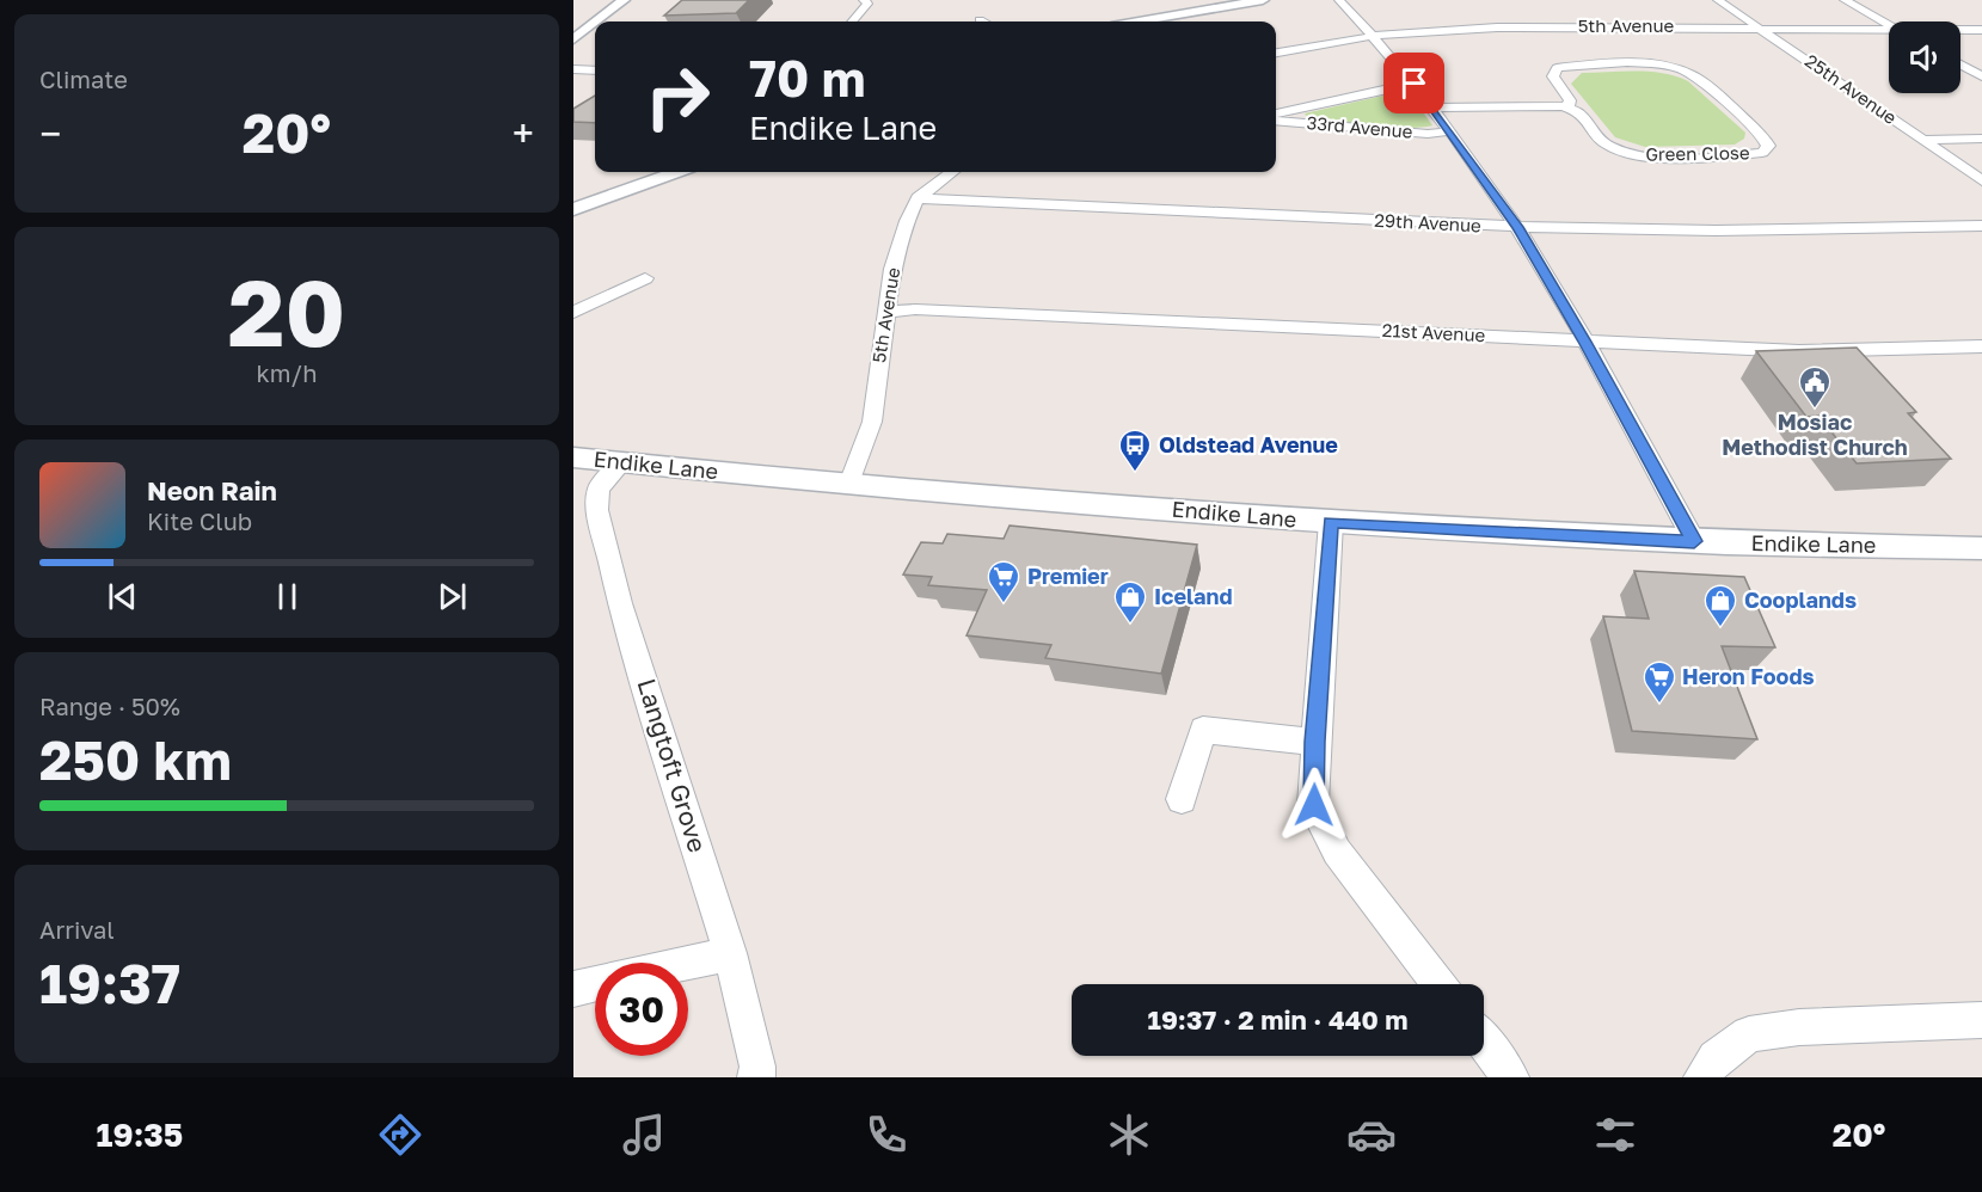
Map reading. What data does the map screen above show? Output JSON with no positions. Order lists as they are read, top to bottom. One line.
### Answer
{"streets":{"street":["5th Avenue","25th Avenue","33rd Avenue","Green Close","29th Avenue","21st Avenue","Endike Lane","Langtoft Grove"]},"crossings":[["5th Avenue","25th Avenue"],["5th Avenue","29th Avenue"],["5th Avenue","21st Avenue"],["5th Avenue","Endike Lane"],["Endike Lane","Langtoft Grove"]],"places":{"public building":["Mosiac Methodist Church"],"bus stop":["Oldstead Avenue"],"supermarket":["Premier","Heron Foods"],"shop":["Iceland","Cooplands"]},"page":{"tile":["Climate",["20","km/h"],["Range · 50%","250 km"],["Arrival","19:37"]],"turn":["70 m","Endike Lane"],"heat":["−","20°","+"],"song":["Neon Rain","Kite Club"],"limit":"30","trip":"19:37 · 2 min · 440 m","tabs":["19:35","20°"]}}
